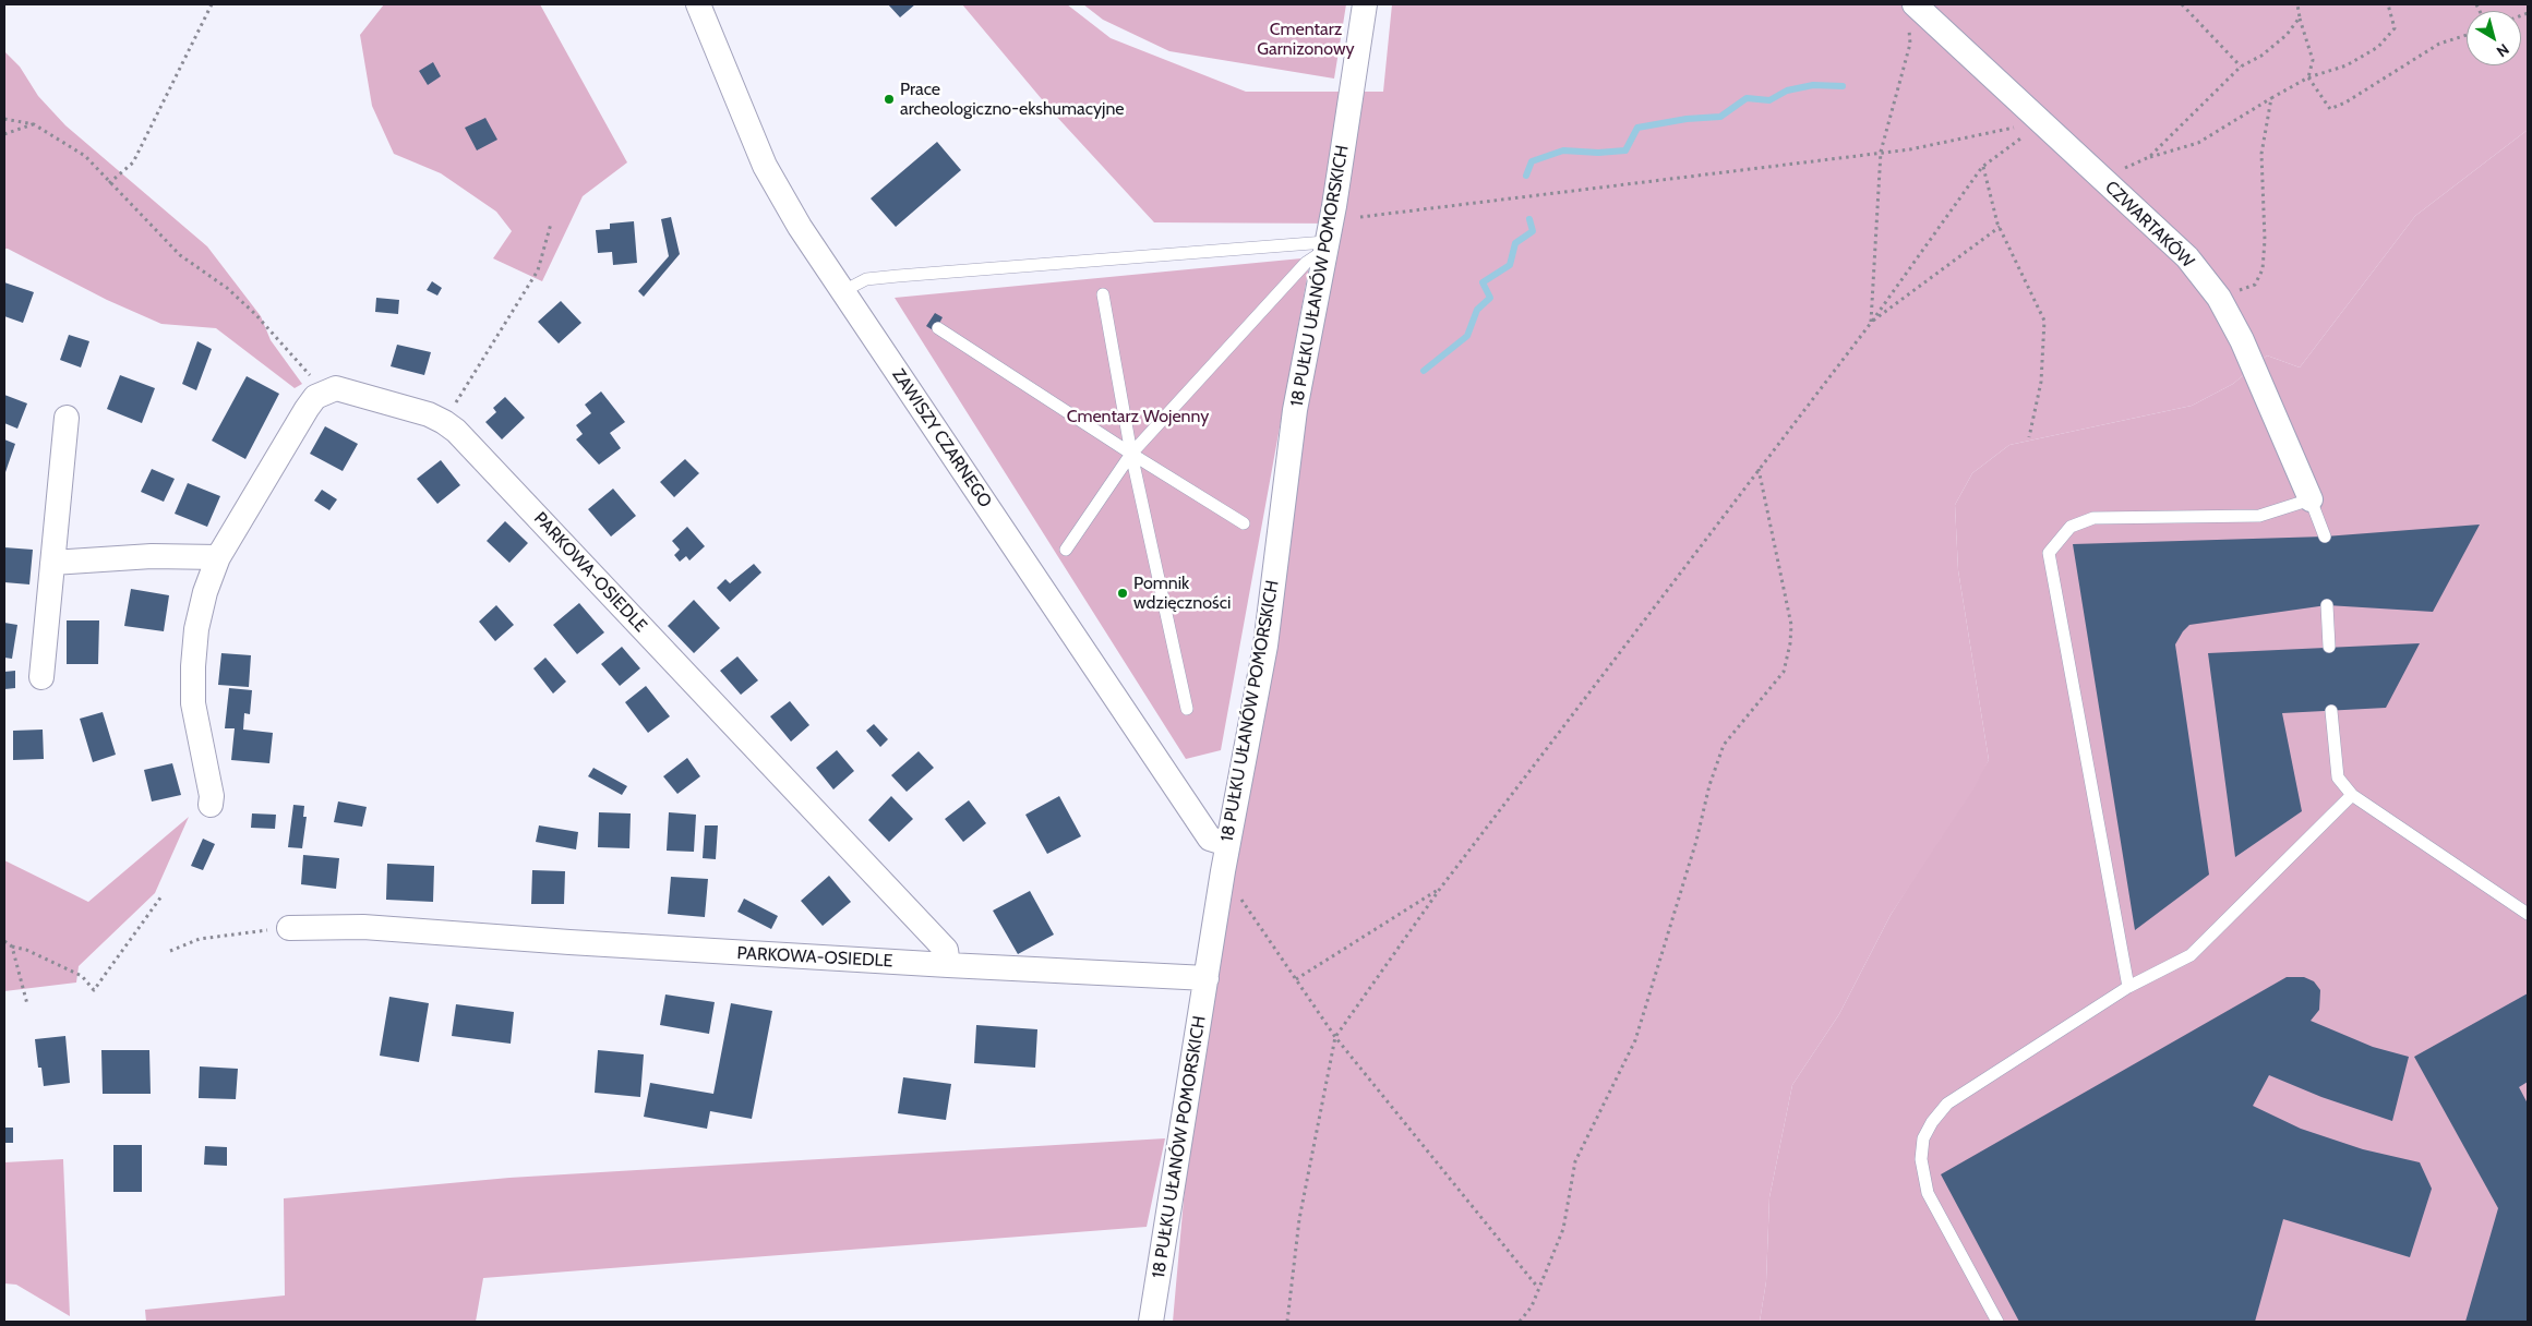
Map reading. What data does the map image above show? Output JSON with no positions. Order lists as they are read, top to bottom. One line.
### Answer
{"streets":{"street":["CZWARTAKÓW","18 PUŁKU UŁANÓW POMORSKICH","ZAWISZY CZARNEGO","PARKOWA-OSIEDLE"]},"crossings":[["18 PUŁKU UŁANÓW POMORSKICH","ZAWISZY CZARNEGO"],["18 PUŁKU UŁANÓW POMORSKICH","PARKOWA-OSIEDLE"]],"parks":["Cmentarz Garnizonowy","Cmentarz Wojenny"],"places":["Prace archeologiczno-ekshumacyjne","Pomnik wdzięczności"],"north":"bottom right"}
